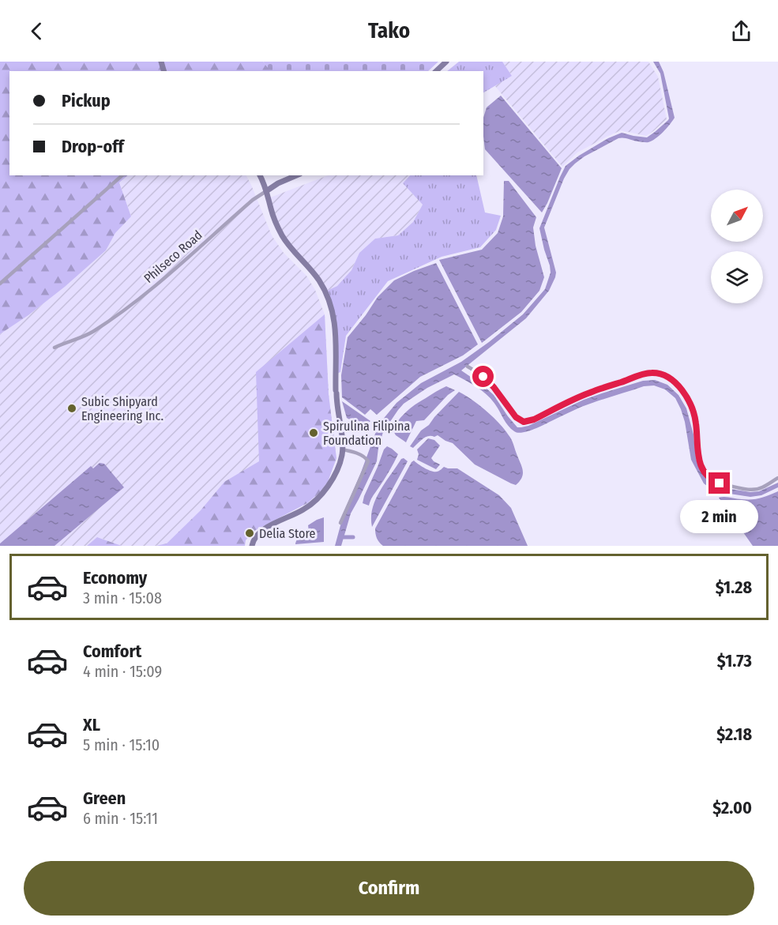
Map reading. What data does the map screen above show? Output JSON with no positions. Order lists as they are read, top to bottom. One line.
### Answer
{"streets":{"street":["Philseco Road"]},"places":["Subic Shipyard Engineering Inc.","Spirulina Filipina Foundation","Delia Store"],"north":"top right","page":{"header":"Tako","banner":["Pickup","Drop-off"],"bubble":"2 min","list":[{"name":"Economy","note":"3 min · 15:08","value":"$1.28"},{"name":"Comfort","note":"4 min · 15:09","value":"$1.73"},{"name":"XL","note":"5 min · 15:10","value":"$2.18"},{"name":"Green","note":"6 min · 15:11","value":"$2.00"}],"buttons":"Confirm"}}
